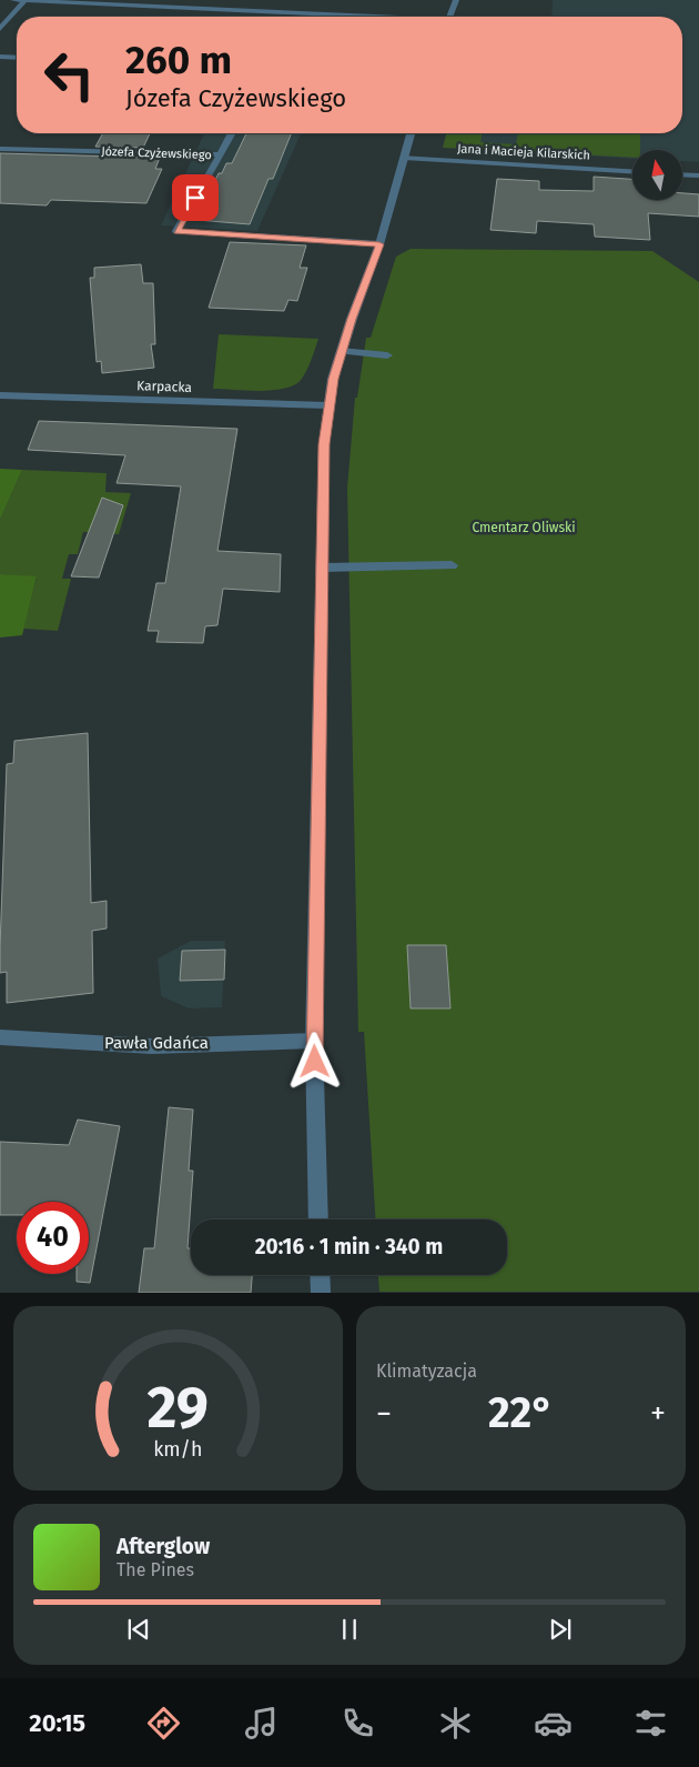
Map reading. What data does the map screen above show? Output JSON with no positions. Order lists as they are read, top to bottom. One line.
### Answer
{"streets":{"street":["Jana i Macieja Kilarskich","Józefa Czyżewskiego","Karpacka","Pawła Gdańca"]},"parks":["Cmentarz Oliwski"],"north":"top","page":{"turn":["260 m","Józefa Czyżewskiego"],"limit":"40","trip":"20:16 · 1 min · 340 m","tile":"Klimatyzacja","heat":["−","22°","+"],"song":["Afterglow","The Pines"],"tabs":"20:15","gauge":["29","km/h"]}}
